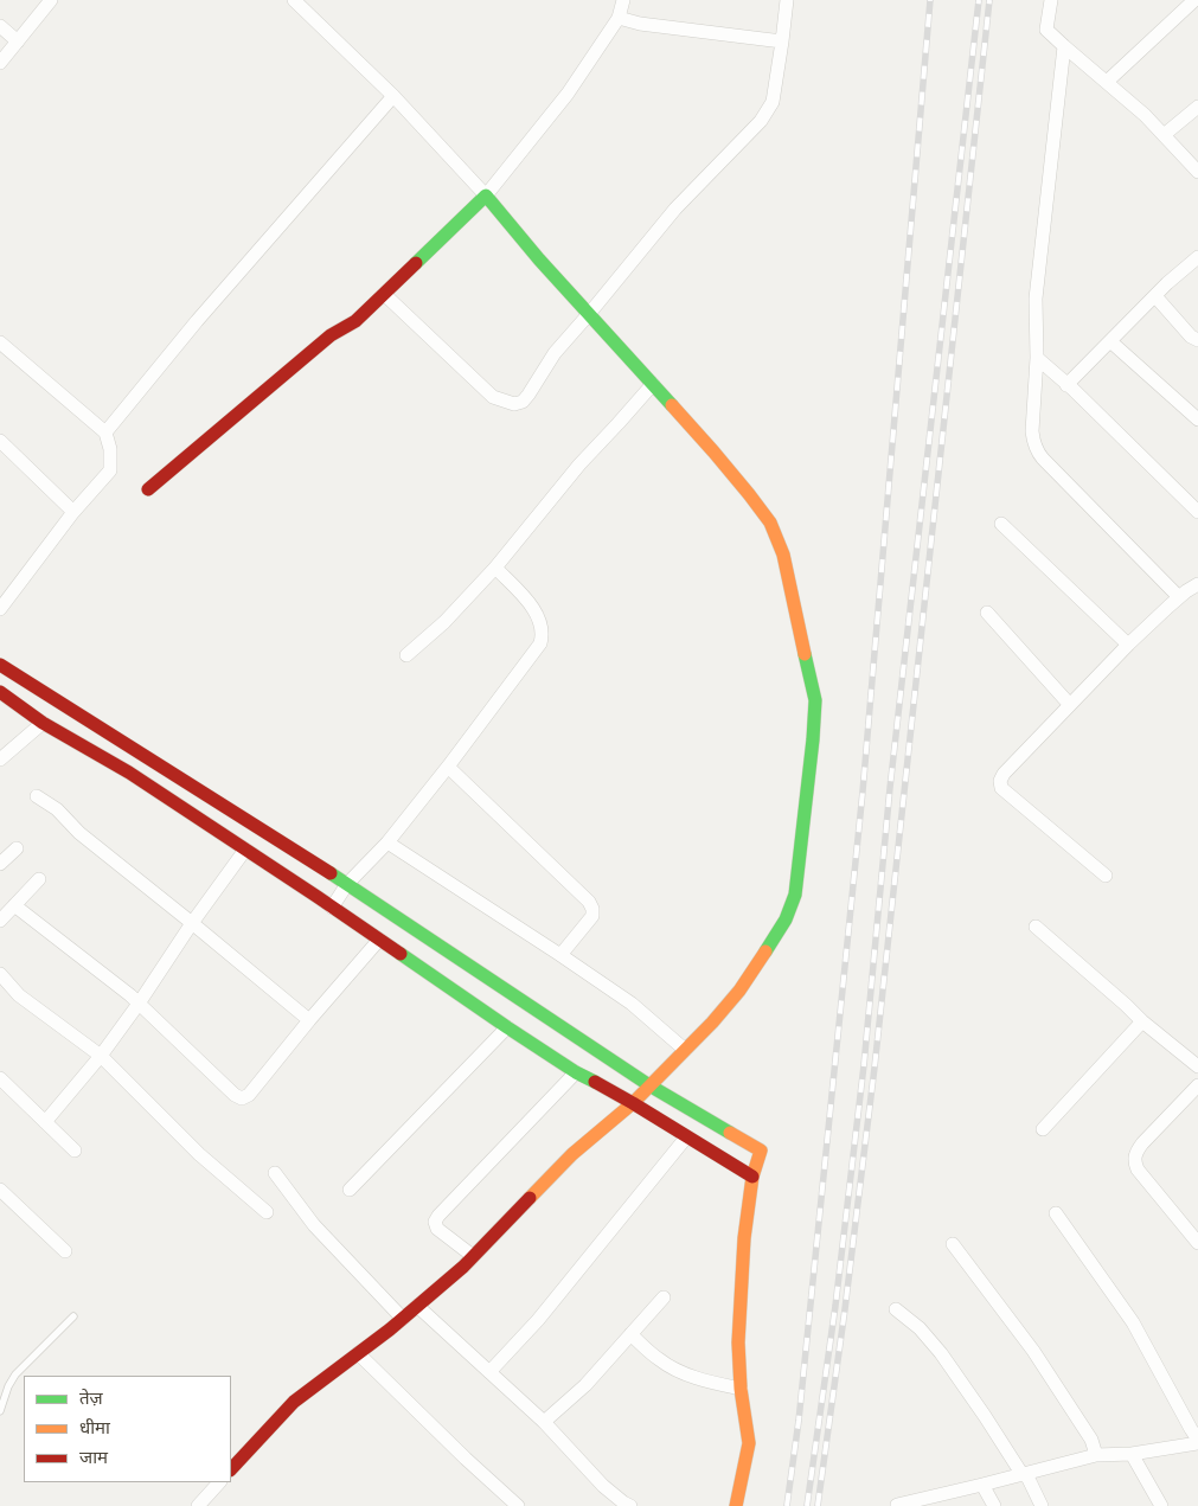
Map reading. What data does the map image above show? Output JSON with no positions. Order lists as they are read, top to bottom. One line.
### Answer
{"legend":["तेज़","धीमा","जाम"]}
